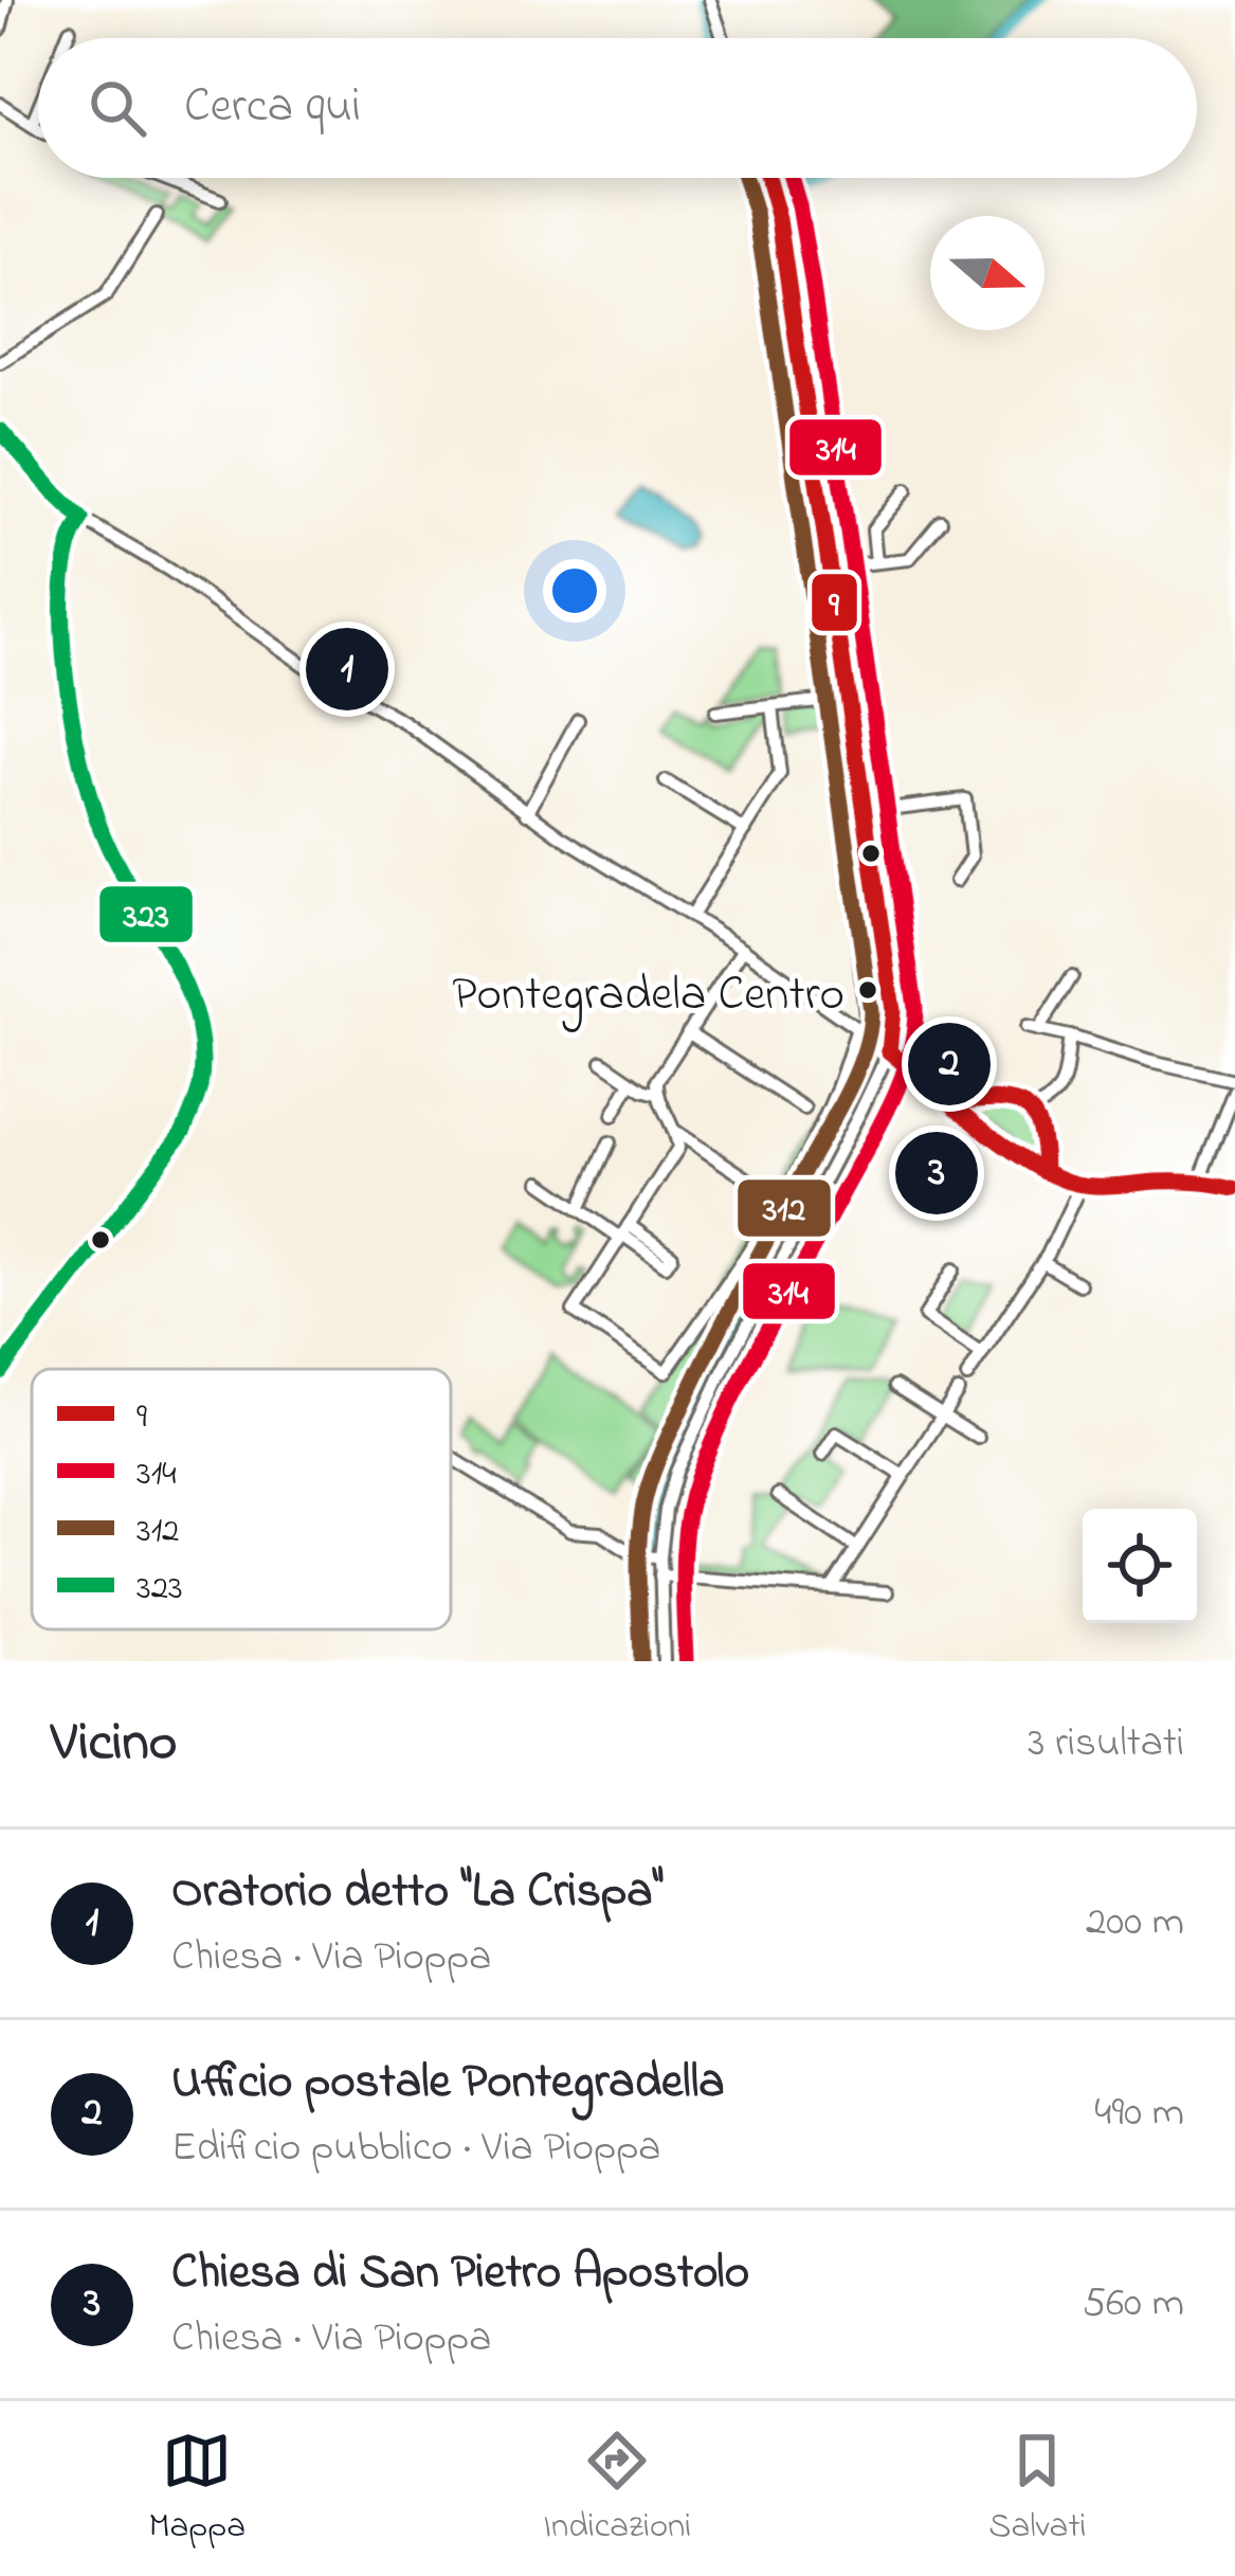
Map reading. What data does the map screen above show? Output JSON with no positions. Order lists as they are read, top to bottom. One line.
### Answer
{"places":["Pontegradela Centro"],"lines":["transit line 9","transit line 314","transit line 312","transit line 323"],"legend":["9","314","312","323"],"north":"right","page":{"search":"Cerca qui","pins":["1","2","3"],"heading":["Vicino","3 risultati"],"list":[{"mark":"1","name":"Oratorio detto \"La Crispa\"","note":"Chiesa · Via Pioppa","value":"200 m"},{"mark":"2","name":"Ufficio postale Pontegradella","note":"Edificio pubblico · Via Pioppa","value":"490 m"},{"mark":"3","name":"Chiesa di San Pietro Apostolo","note":"Chiesa · Via Pioppa","value":"560 m"}],"nav":["Mappa","Indicazioni","Salvati"]}}
